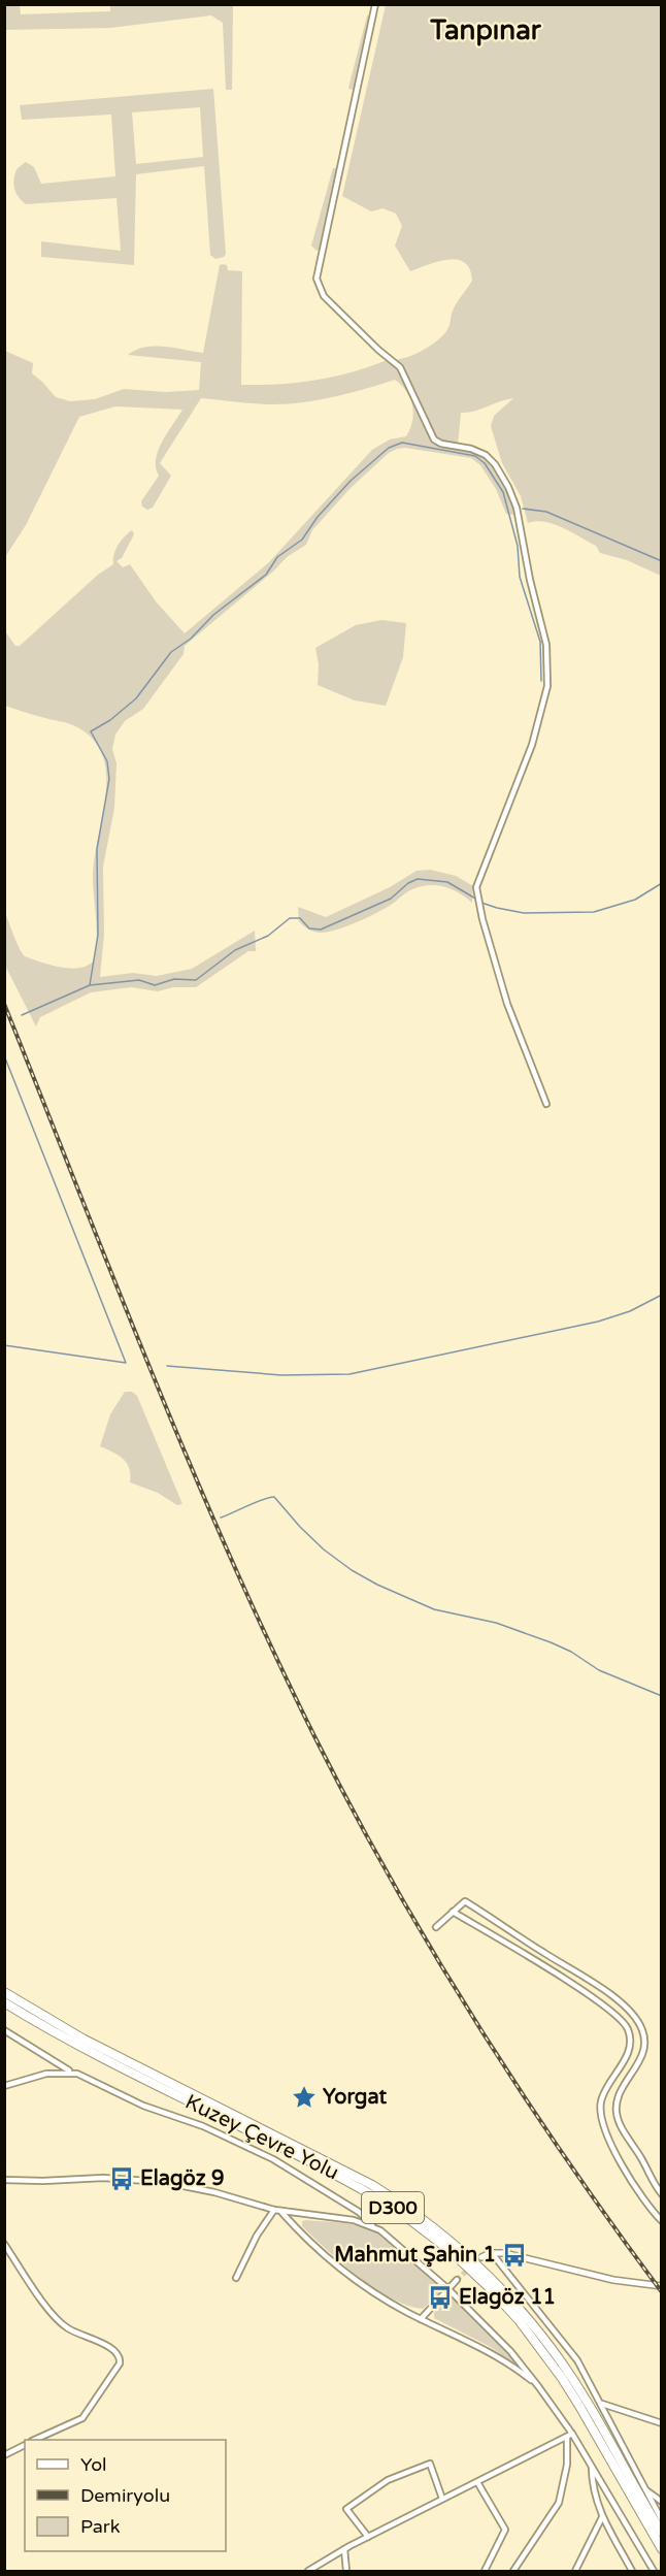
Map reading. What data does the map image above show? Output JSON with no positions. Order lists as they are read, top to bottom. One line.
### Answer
{"streets":{"highway":["Kuzey Çevre Yolu","D300"]},"districts":["Tanpınar"],"places":{"place":["Yorgat"],"bus stop":["Elagöz 9","Mahmut Şahin 1","Elagöz 11"]},"legend":["Yol","Demiryolu","Park"]}
